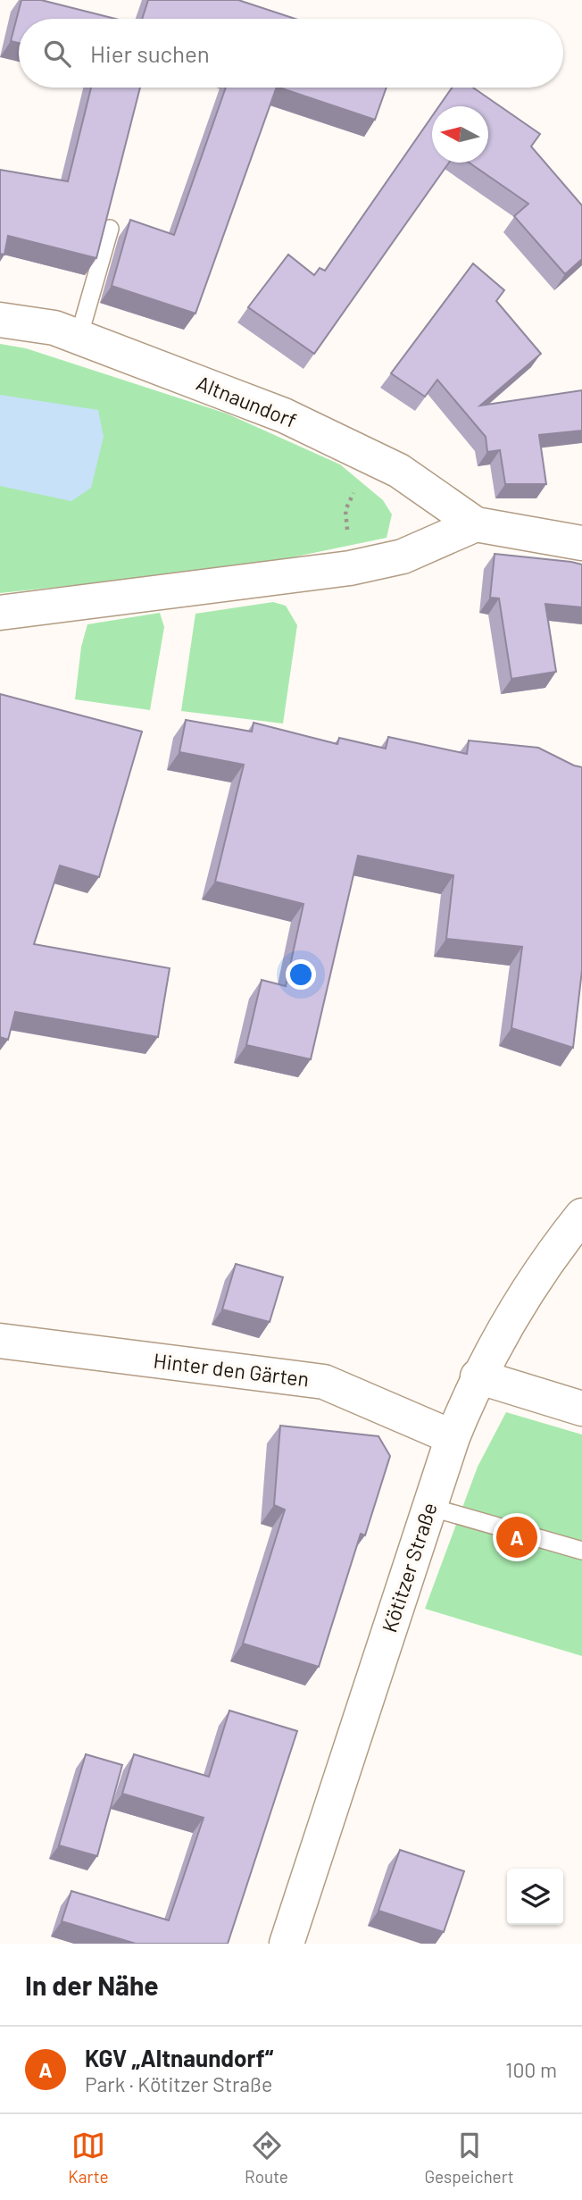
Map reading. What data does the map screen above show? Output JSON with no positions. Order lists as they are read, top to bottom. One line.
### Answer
{"streets":{"street":["Altnaundorf","Hinter den Gärten","Kötitzer Straße"]},"crossings":[["Hinter den Gärten","Kötitzer Straße"]],"north":"left","page":{"search":"Hier suchen","pins":"A","heading":"In der Nähe","list":[{"mark":"A","name":"KGV „Altnaundorf“","note":"Park · Kötitzer Straße","value":"100 m"}],"nav":["Karte","Route","Gespeichert"]}}
